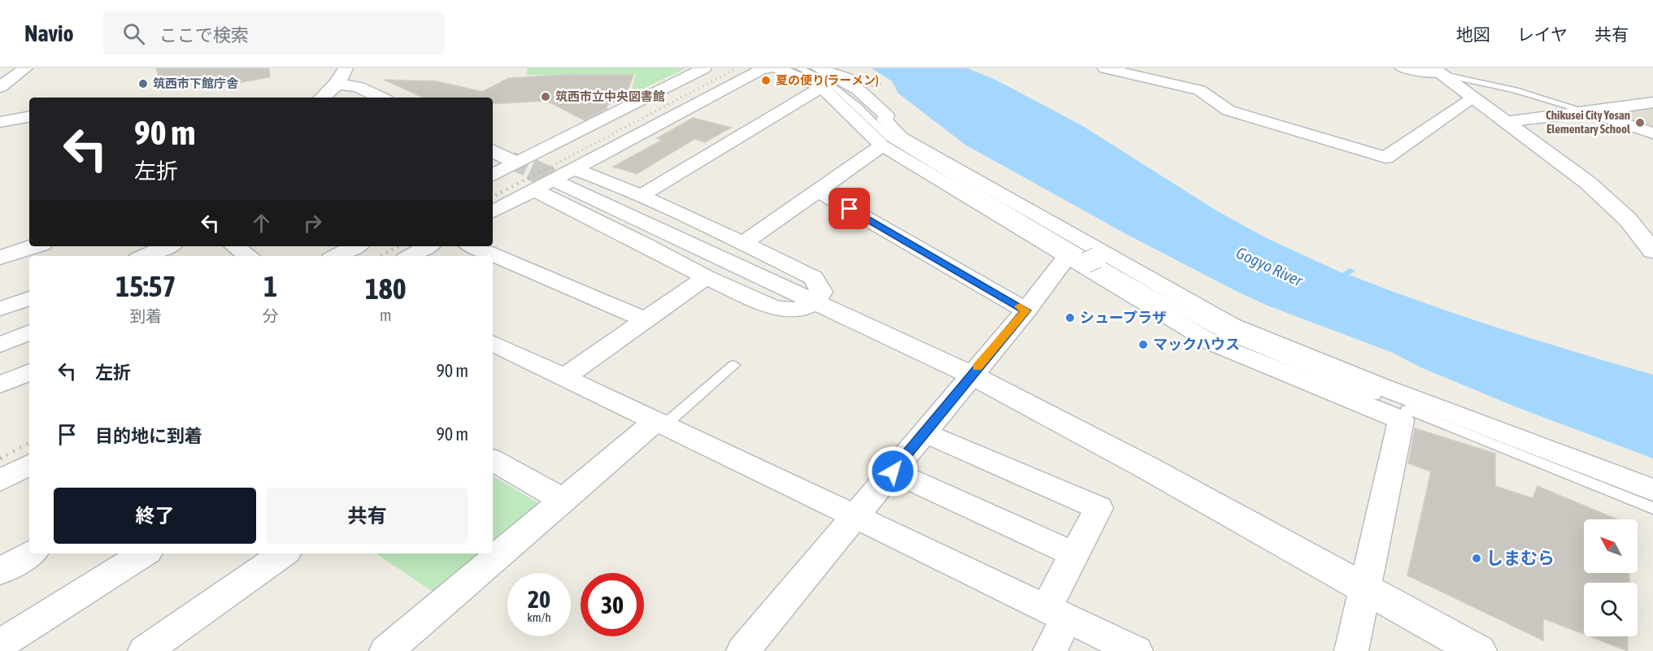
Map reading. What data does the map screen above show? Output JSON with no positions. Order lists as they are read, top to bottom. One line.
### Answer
{"water":["Gogyo River"],"places":["夏の便り(ラーメン)","筑西市下館庁舎","筑西市立中央図書館","Chikusei City Yosan Elementary School","シュープラザ","マックハウス","しまむら"],"north":"top left","page":{"header":"Navio","search":"ここで検索","nav":["地図","レイヤ","共有"],"turn":["90 m","左折"],"eta":["15:57","到着","1","分","180","m"],"list":[{"name":"左折","value":"90 m"},{"name":"目的地に到着","value":"90 m"}],"buttons":["終了","共有"],"speed":"20 km/h","limit":"30"}}
